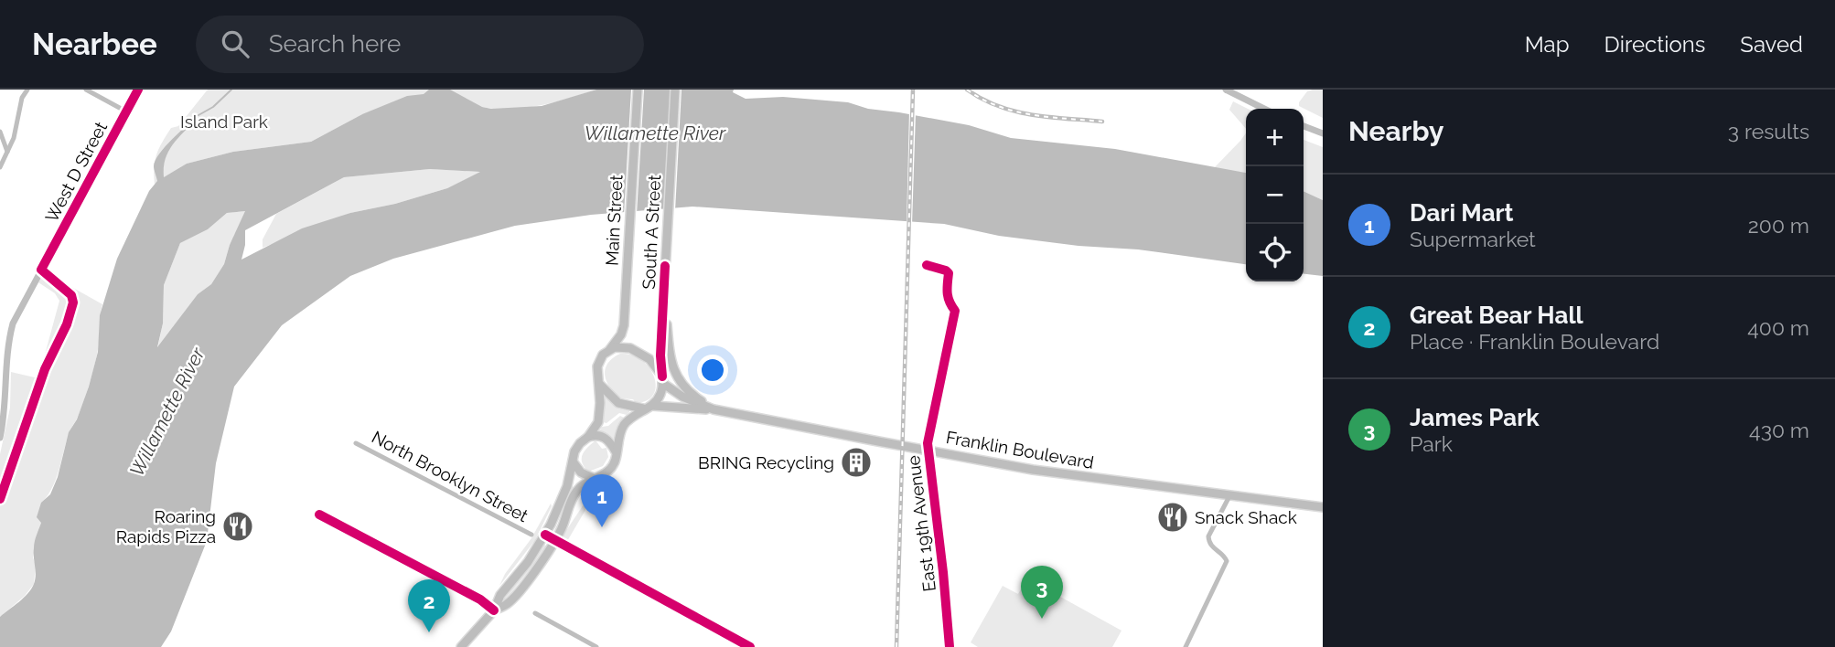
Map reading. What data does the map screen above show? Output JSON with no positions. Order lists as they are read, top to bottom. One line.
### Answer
{"streets":{"main road":["Main Street","South A Street","Franklin Boulevard"],"street":["West D Street","North Brooklyn Street","East 19th Avenue"]},"crossings":[["Main Street","South A Street"],["Main Street","Franklin Boulevard"],["South A Street","Franklin Boulevard"],["Franklin Boulevard","East 19th Avenue"]],"water":["Willamette River"],"parks":["Island Park"],"places":{"building":["BRING Recycling"],"restaurant":["Snack Shack","Roaring Rapids Pizza"]},"page":{"header":"Nearbee","search":"Search here","nav":["Map","Directions","Saved"],"heading":["Nearby","3 results"],"map_buttons":["+","−"],"list":[{"mark":"1","name":"Dari Mart","note":"Supermarket","value":"200 m"},{"mark":"2","name":"Great Bear Hall","note":"Place · Franklin Boulevard","value":"400 m"},{"mark":"3","name":"James Park","note":"Park","value":"430 m"}],"pins":["1","3","2"]}}
